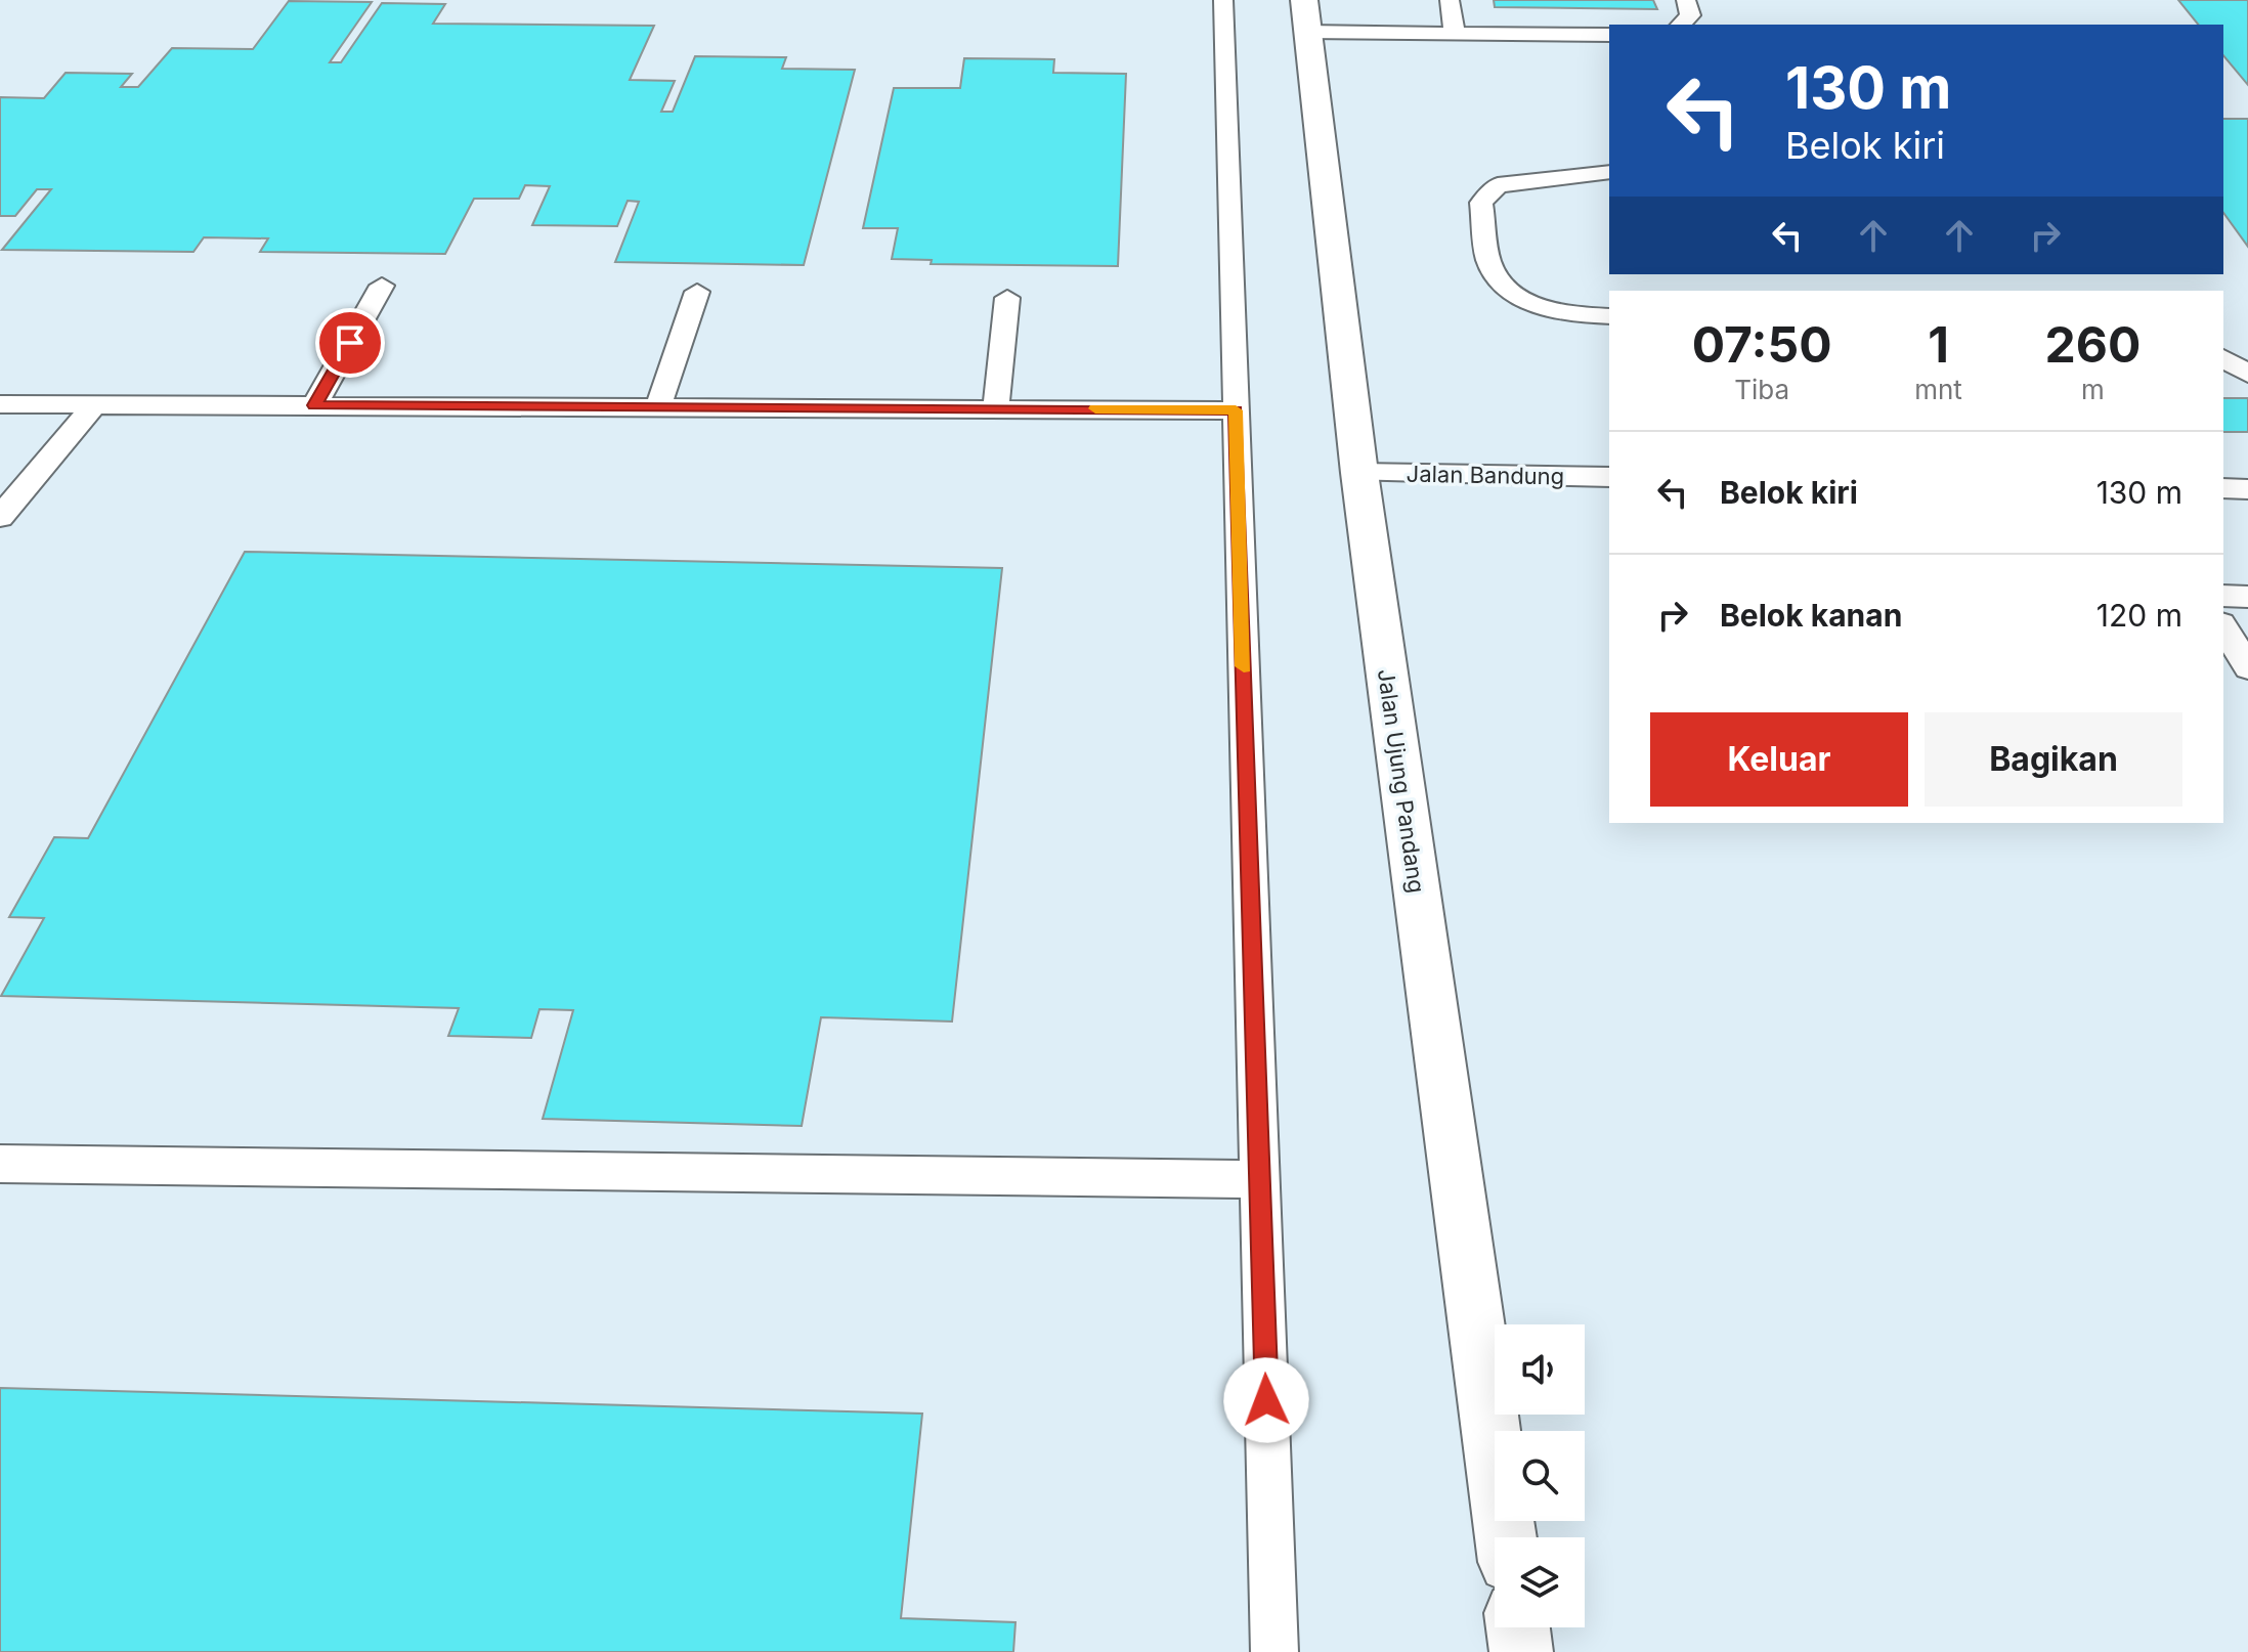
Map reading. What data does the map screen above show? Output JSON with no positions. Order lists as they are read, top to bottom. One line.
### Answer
{"streets":{"street":["Jalan Ujung Pandang"],"lane":["Jalan Bandung"]},"crossings":[["Jalan Bandung","Jalan Ujung Pandang"]],"page":{"turn":["130 m","Belok kiri"],"eta":["07:50","Tiba","1","mnt","260","m"],"list":[{"name":"Belok kiri","value":"130 m"},{"name":"Belok kanan","value":"120 m"}],"buttons":["Keluar","Bagikan"]}}
